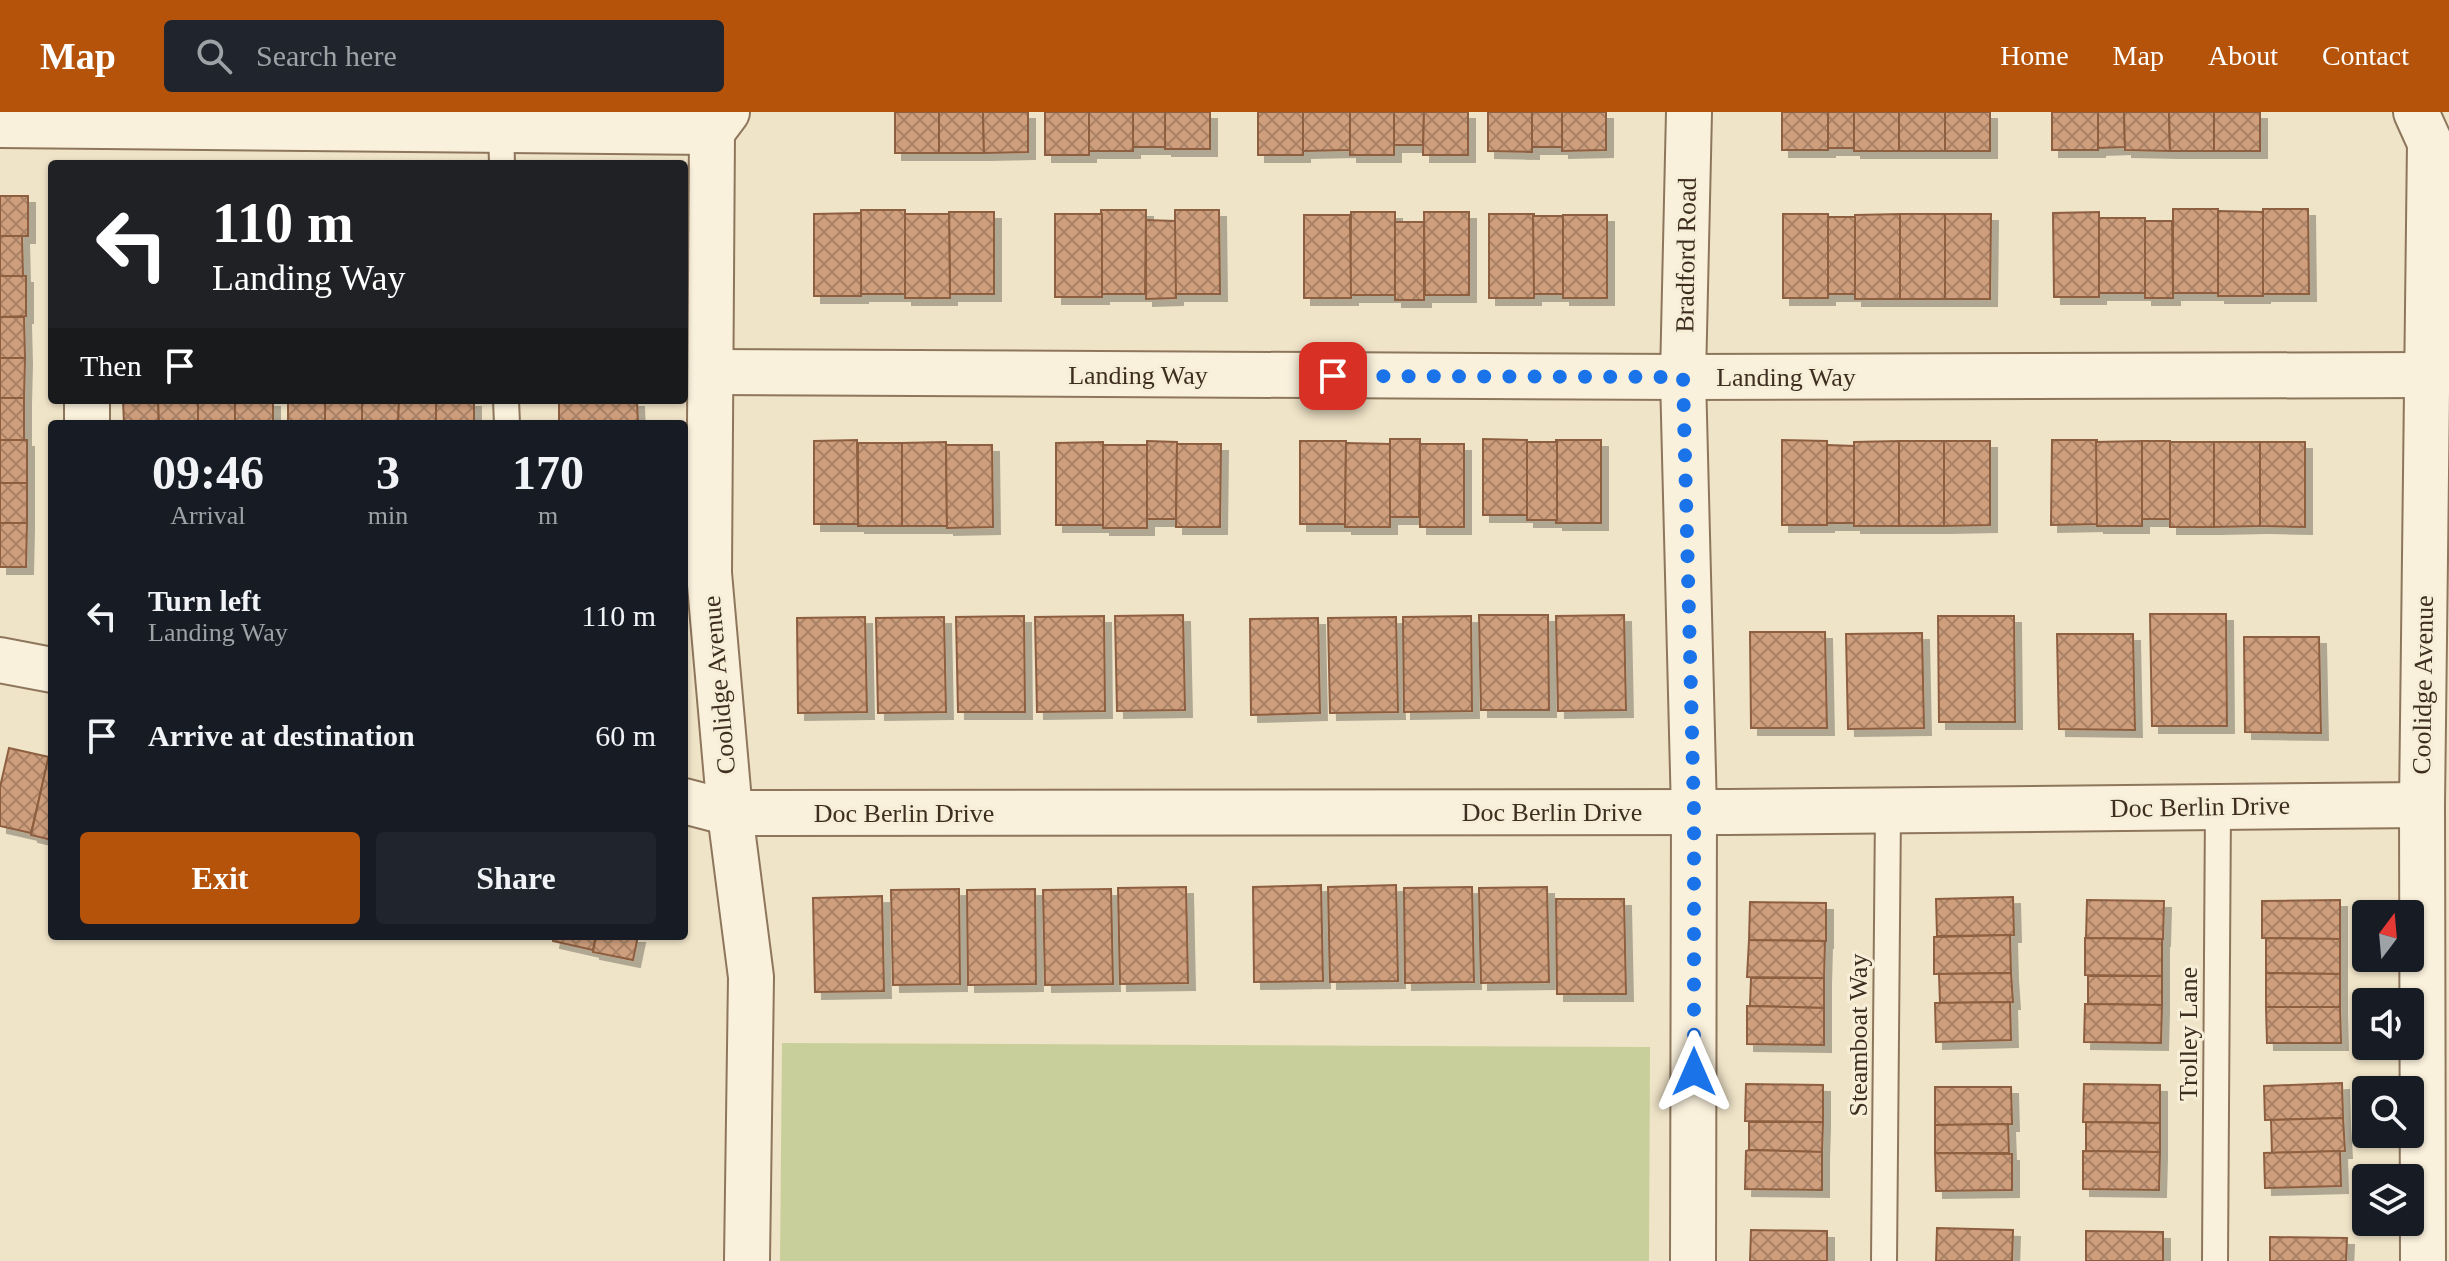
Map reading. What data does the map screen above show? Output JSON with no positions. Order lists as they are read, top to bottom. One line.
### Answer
{"streets":{"street":["Bradford Road","Landing Way","Coolidge Avenue","Doc Berlin Drive"],"lane":["Trolley Lane","Steamboat Way"]},"crossings":[["Bradford Road","Landing Way"],["Bradford Road","Doc Berlin Drive"],["Landing Way","Coolidge Avenue"],["Coolidge Avenue","Doc Berlin Drive"],["Doc Berlin Drive","Trolley Lane"],["Doc Berlin Drive","Steamboat Way"]],"north":"top","page":{"header":"Map","search":"Search here","nav":["Home","Map","About","Contact"],"turn":["110 m","Landing Way"],"then":"Then","eta":["09:46","Arrival","3","min","170","m"],"list":[{"name":"Turn left","note":"Landing Way","value":"110 m"},{"name":"Arrive at destination","value":"60 m"}],"buttons":["Exit","Share"]}}
